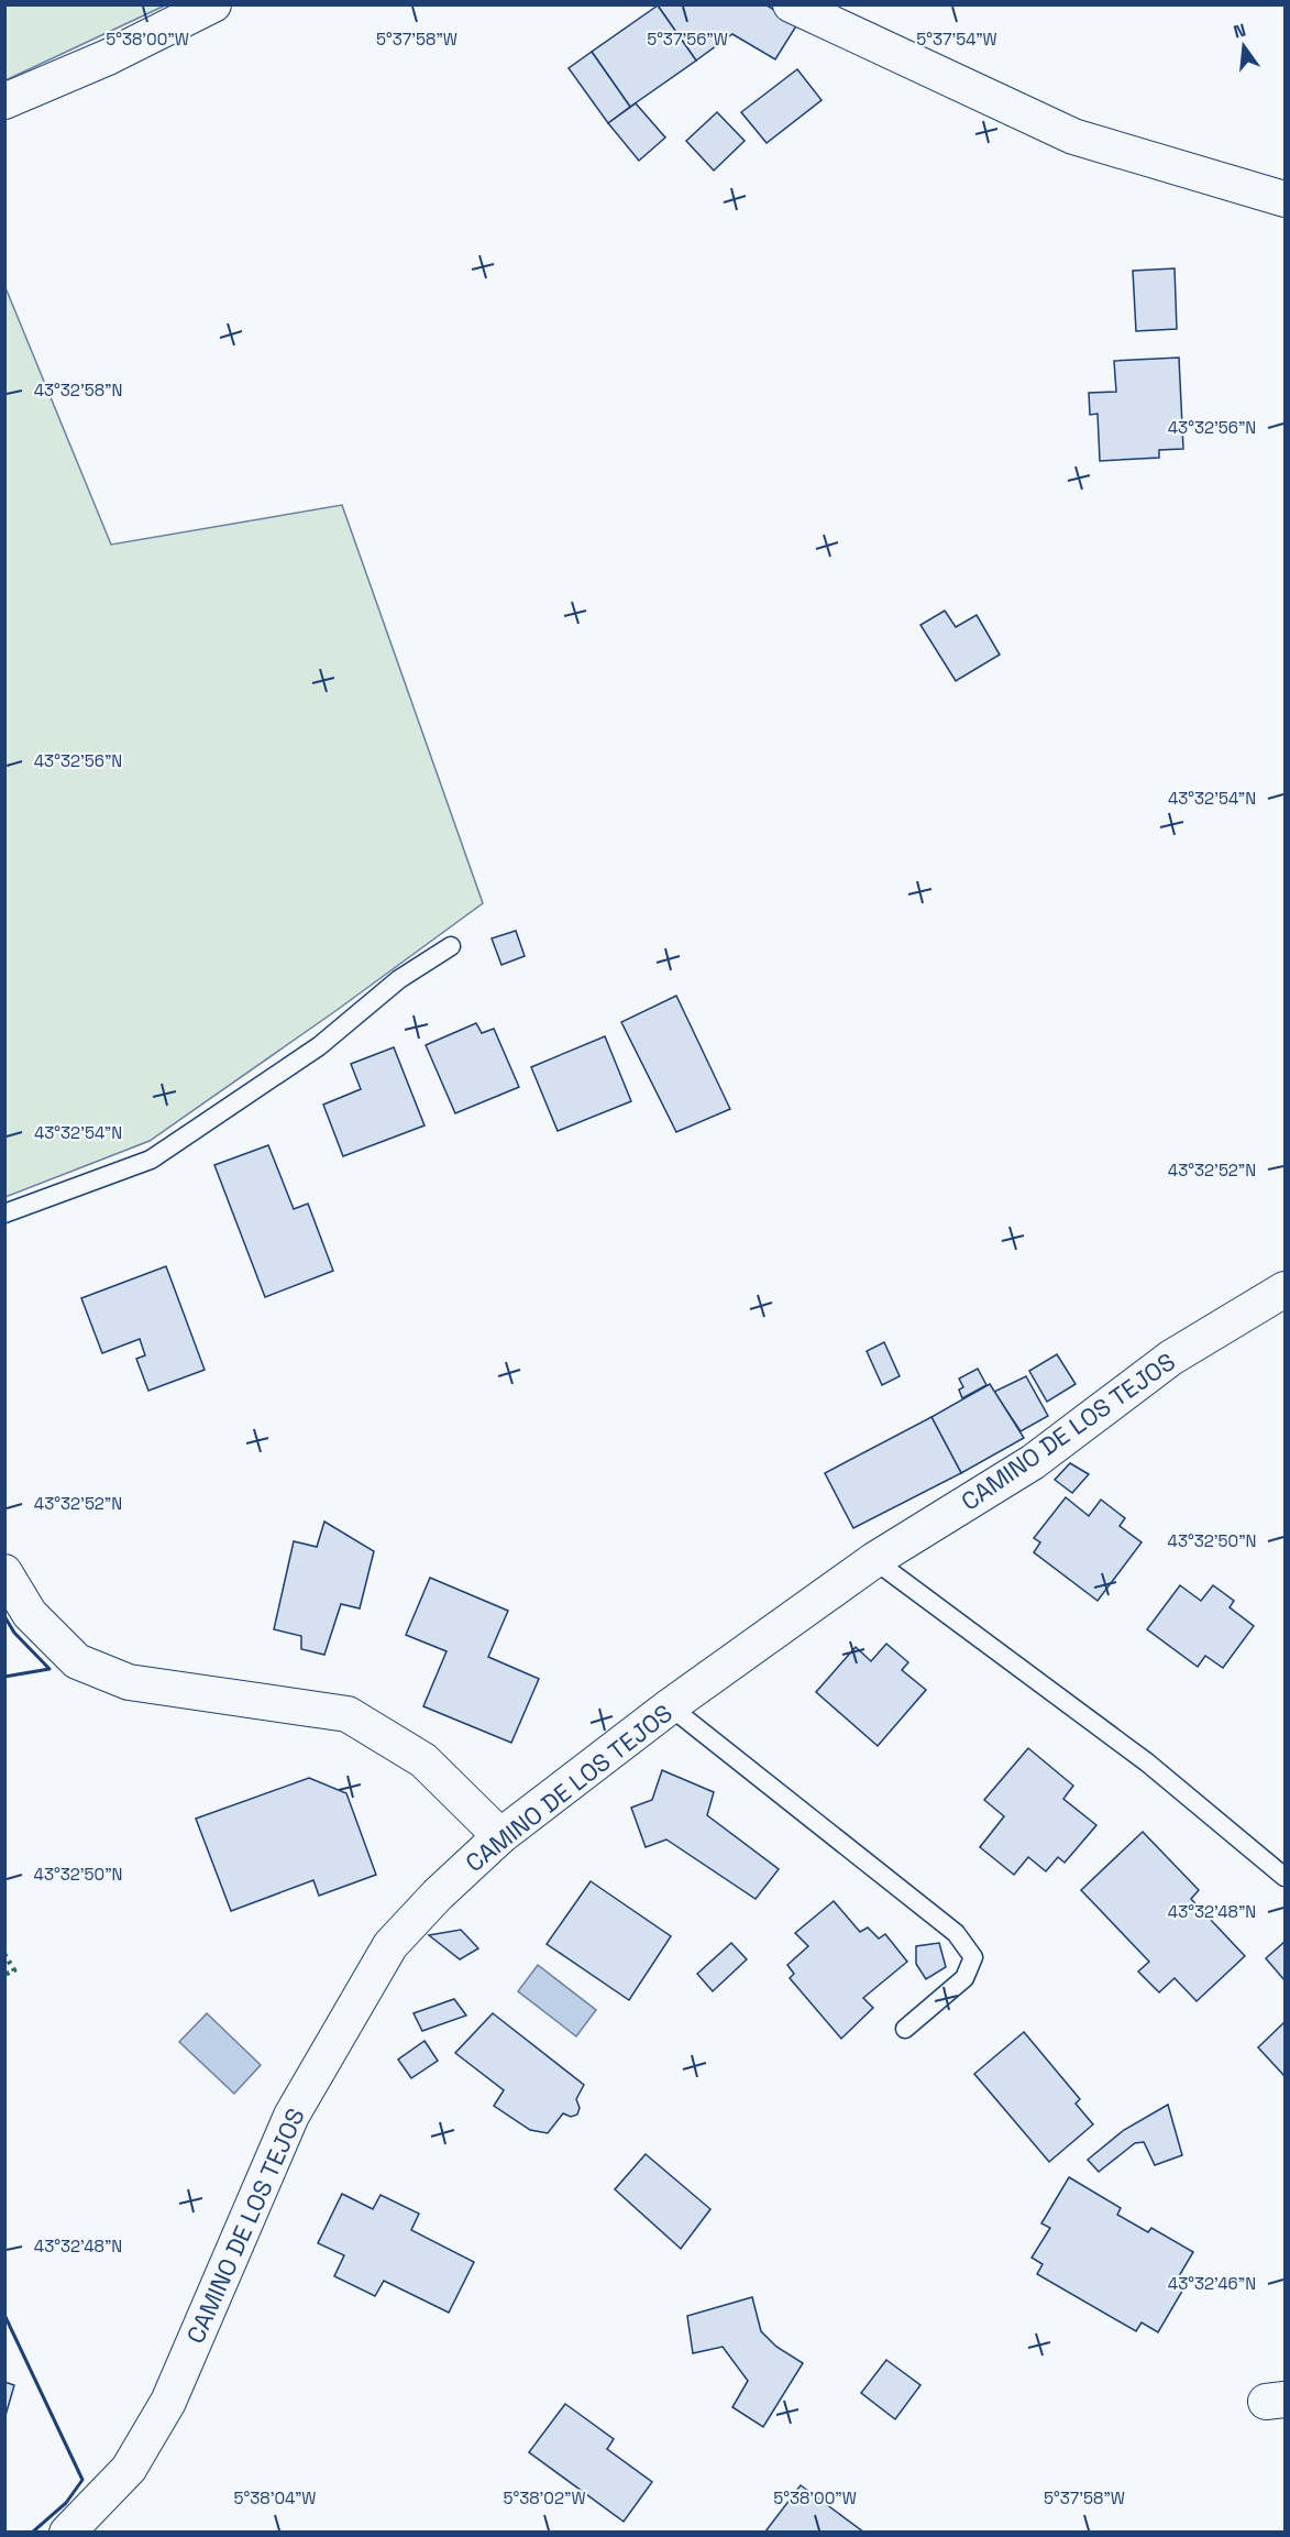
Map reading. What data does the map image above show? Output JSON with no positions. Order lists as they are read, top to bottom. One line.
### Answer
{"streets":{"street":["CAMINO DE LOS TEJOS"]},"north":"top","coordinates":["5°37'56\"W","5°38'00\"W","5°37'58\"W","5°37'54\"W","43°32'58\"N","43°32'56\"N","43°32'54\"N","43°32'52\"N","43°32'50\"N","43°32'48\"N","43°32'46\"N","5°38'04\"W","5°38'02\"W"]}
